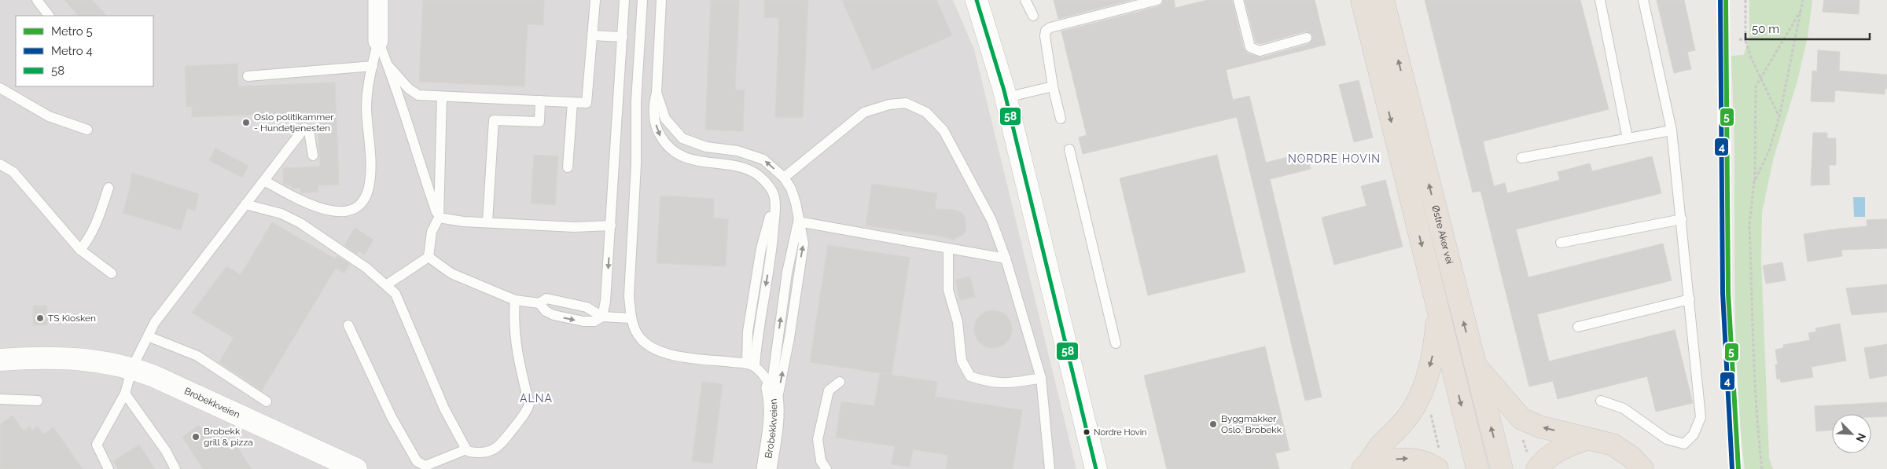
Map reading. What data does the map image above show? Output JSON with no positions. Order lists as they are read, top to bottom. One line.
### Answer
{"streets":{"highway":["Østre Aker vei"],"street":["Brobekkveien"]},"districts":["NORDRE HOVIN","ALNA"],"places":["Oslo politikammer - Hundetjenesten","TS Kiosken","Byggmakker Oslo, Brobekk","Nordre Hovin","Brobekk grill & pizza"],"lines":["metro line 5","metro line 4","transit line 58"],"legend":["Metro 5","Metro 4","58"],"scale_bar":"50 m","north":"bottom right"}
